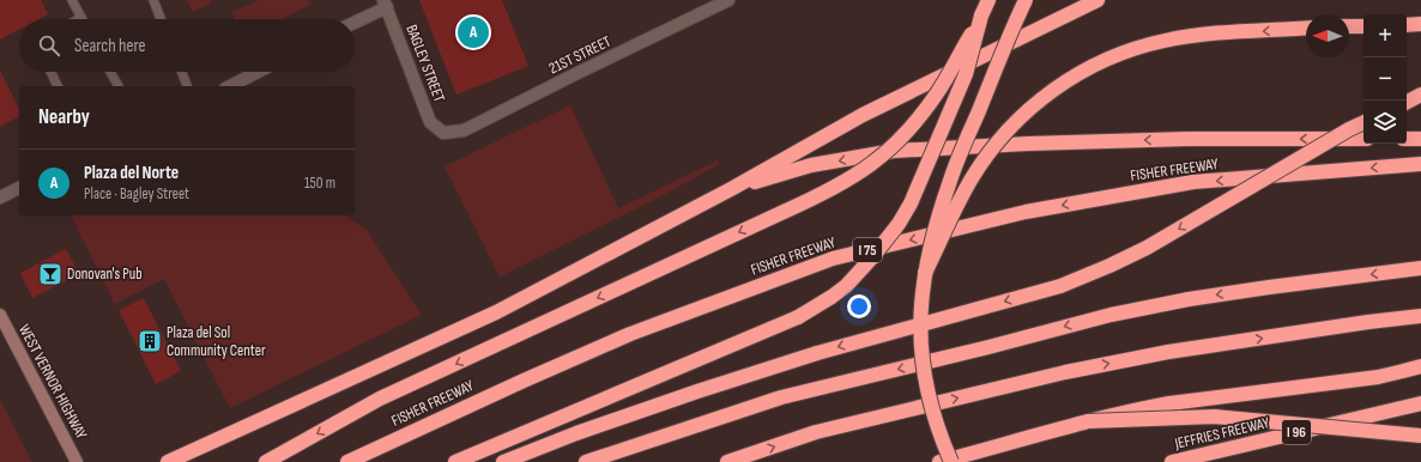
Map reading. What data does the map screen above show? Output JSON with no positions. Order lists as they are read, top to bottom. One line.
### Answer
{"streets":{"highway":["FISHER FREEWAY","I 75","I 96","JEFFRIES FREEWAY"],"street":["21ST STREET","BAGLEY STREET","WEST VERNOR HIGHWAY"]},"crossings":[["21ST STREET","BAGLEY STREET"]],"places":{"bar":["Donovan's Pub"],"building":["Plaza del Sol Community Center"]},"north":"left","page":{"map_buttons":["+","−"],"pins":"A","search":"Search here","heading":"Nearby","list":[{"mark":"A","name":"Plaza del Norte","note":"Place · Bagley Street","value":"150 m"}]}}
